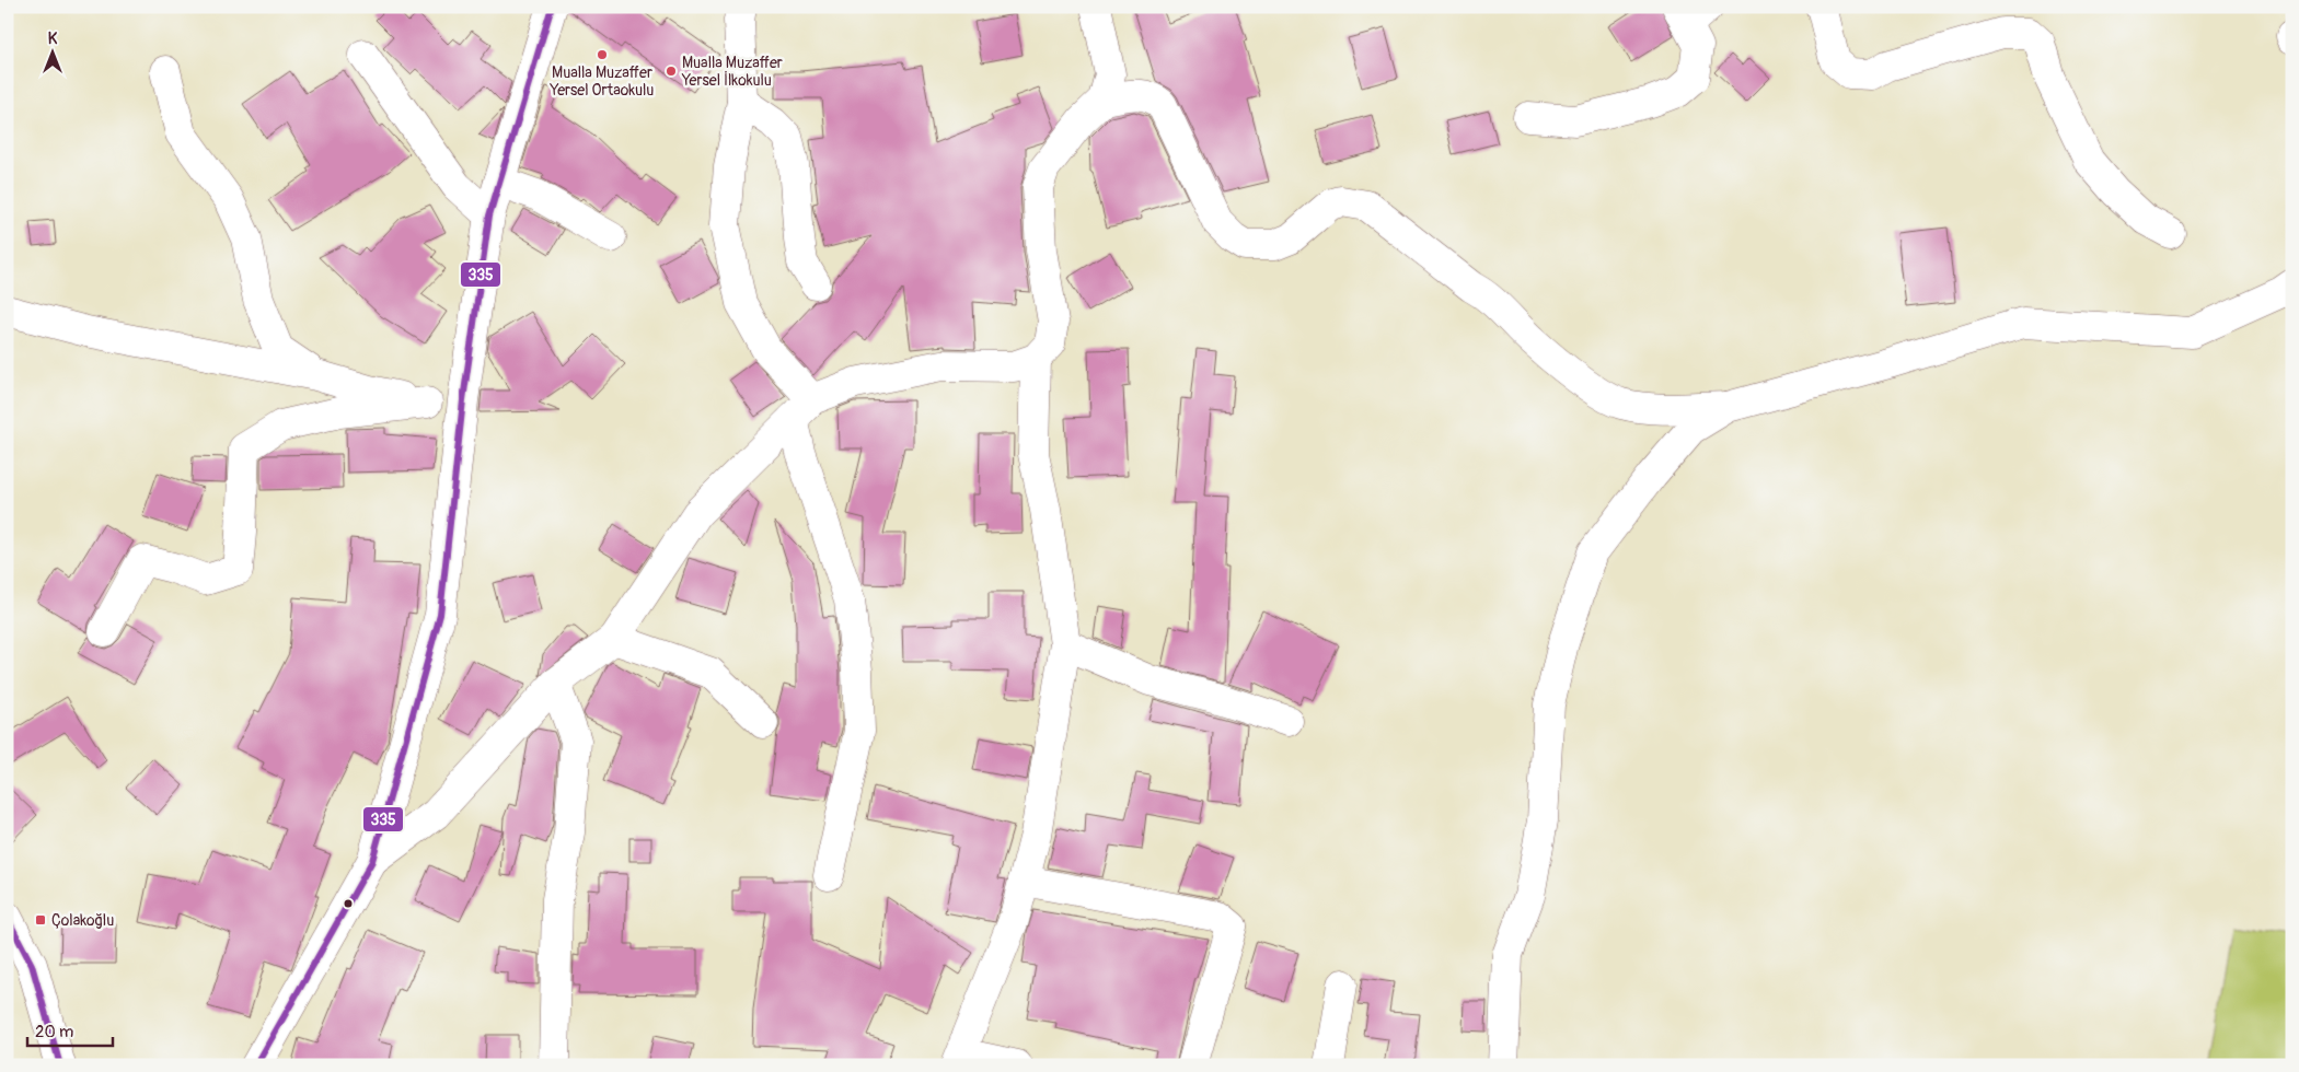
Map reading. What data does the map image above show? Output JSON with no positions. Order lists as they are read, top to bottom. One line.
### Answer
{"places":{"other":["Mualla Muzaffer Yersel Ortaokulu","Mualla Muzaffer Yersel İlkokulu"],"transit":["Çolakoğlu"]},"lines":["transit line 335"],"scale_bar":"20 m","north":"top"}
